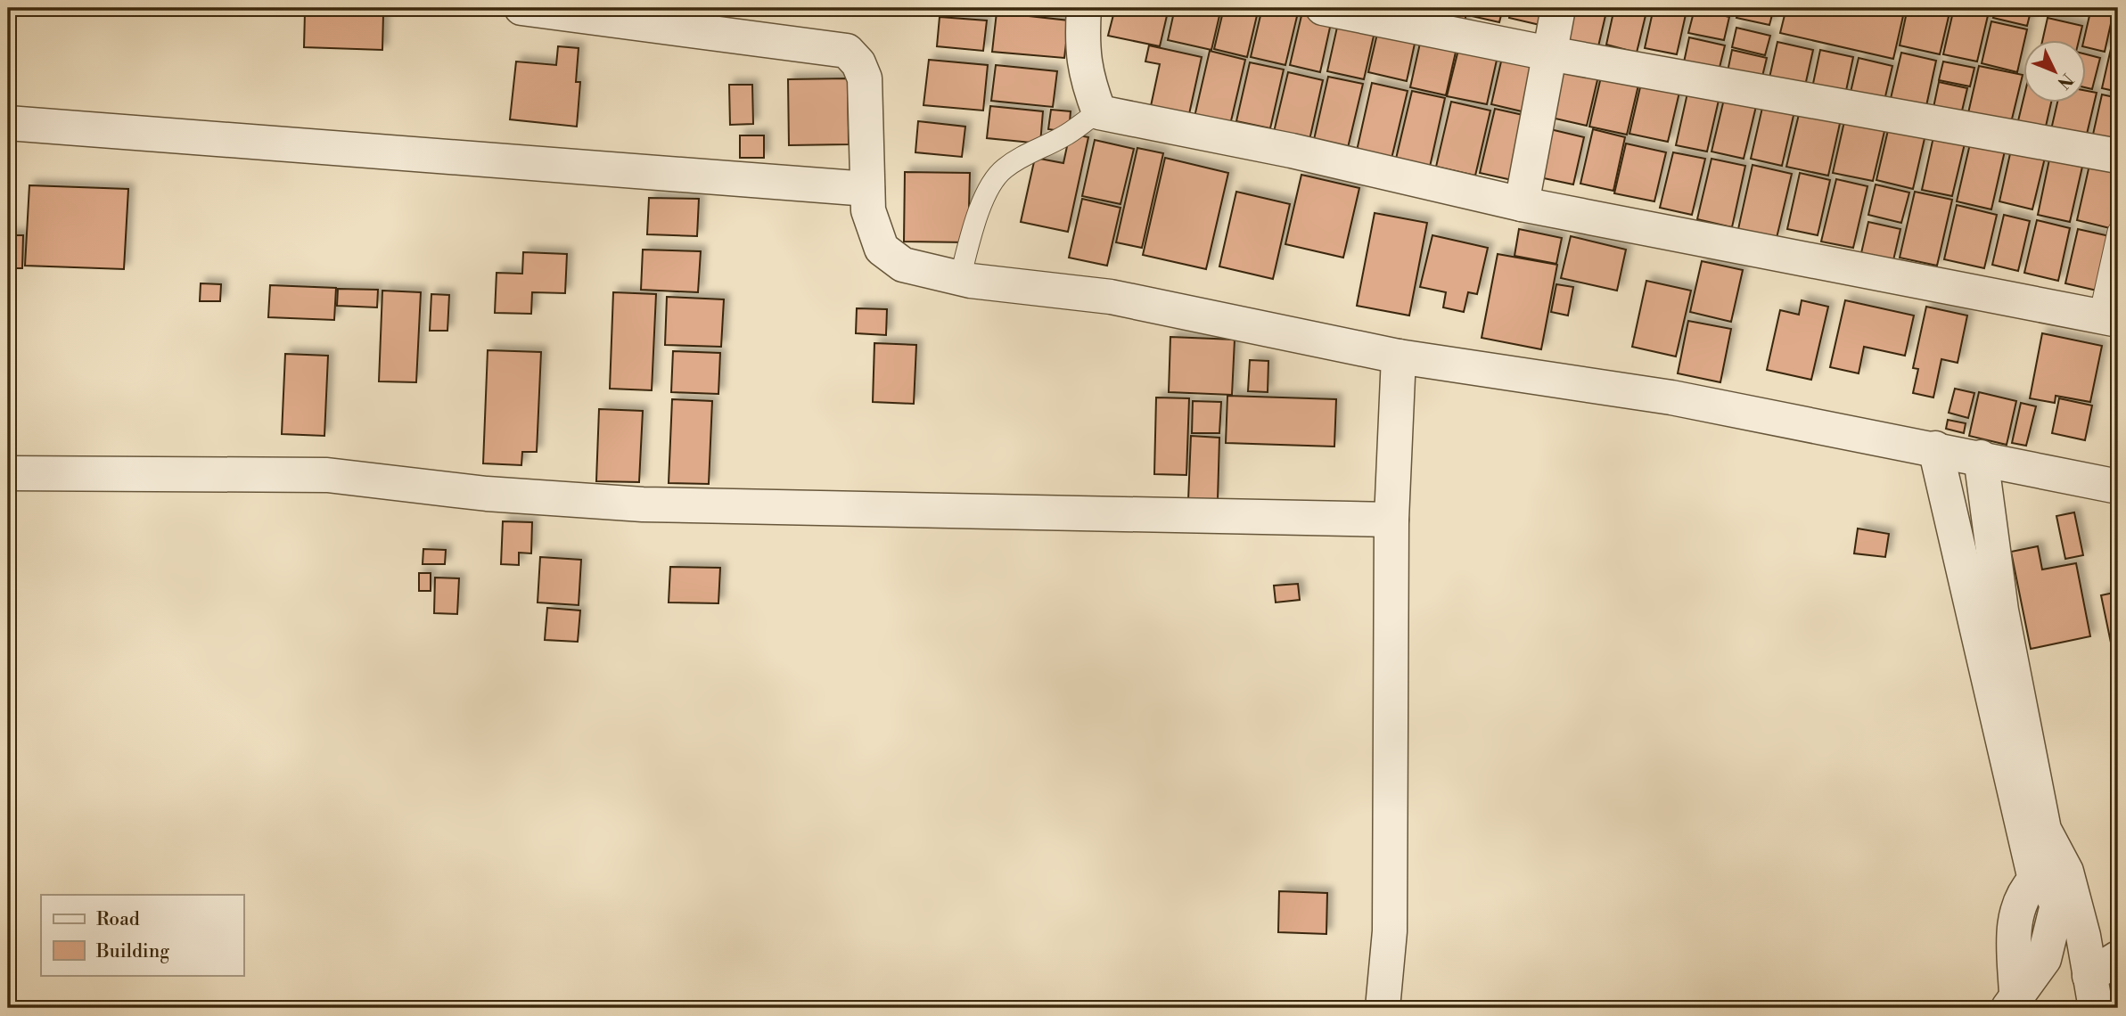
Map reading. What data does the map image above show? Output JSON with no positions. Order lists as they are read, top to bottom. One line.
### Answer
{"legend":["Road","Building"],"north":"bottom right"}
